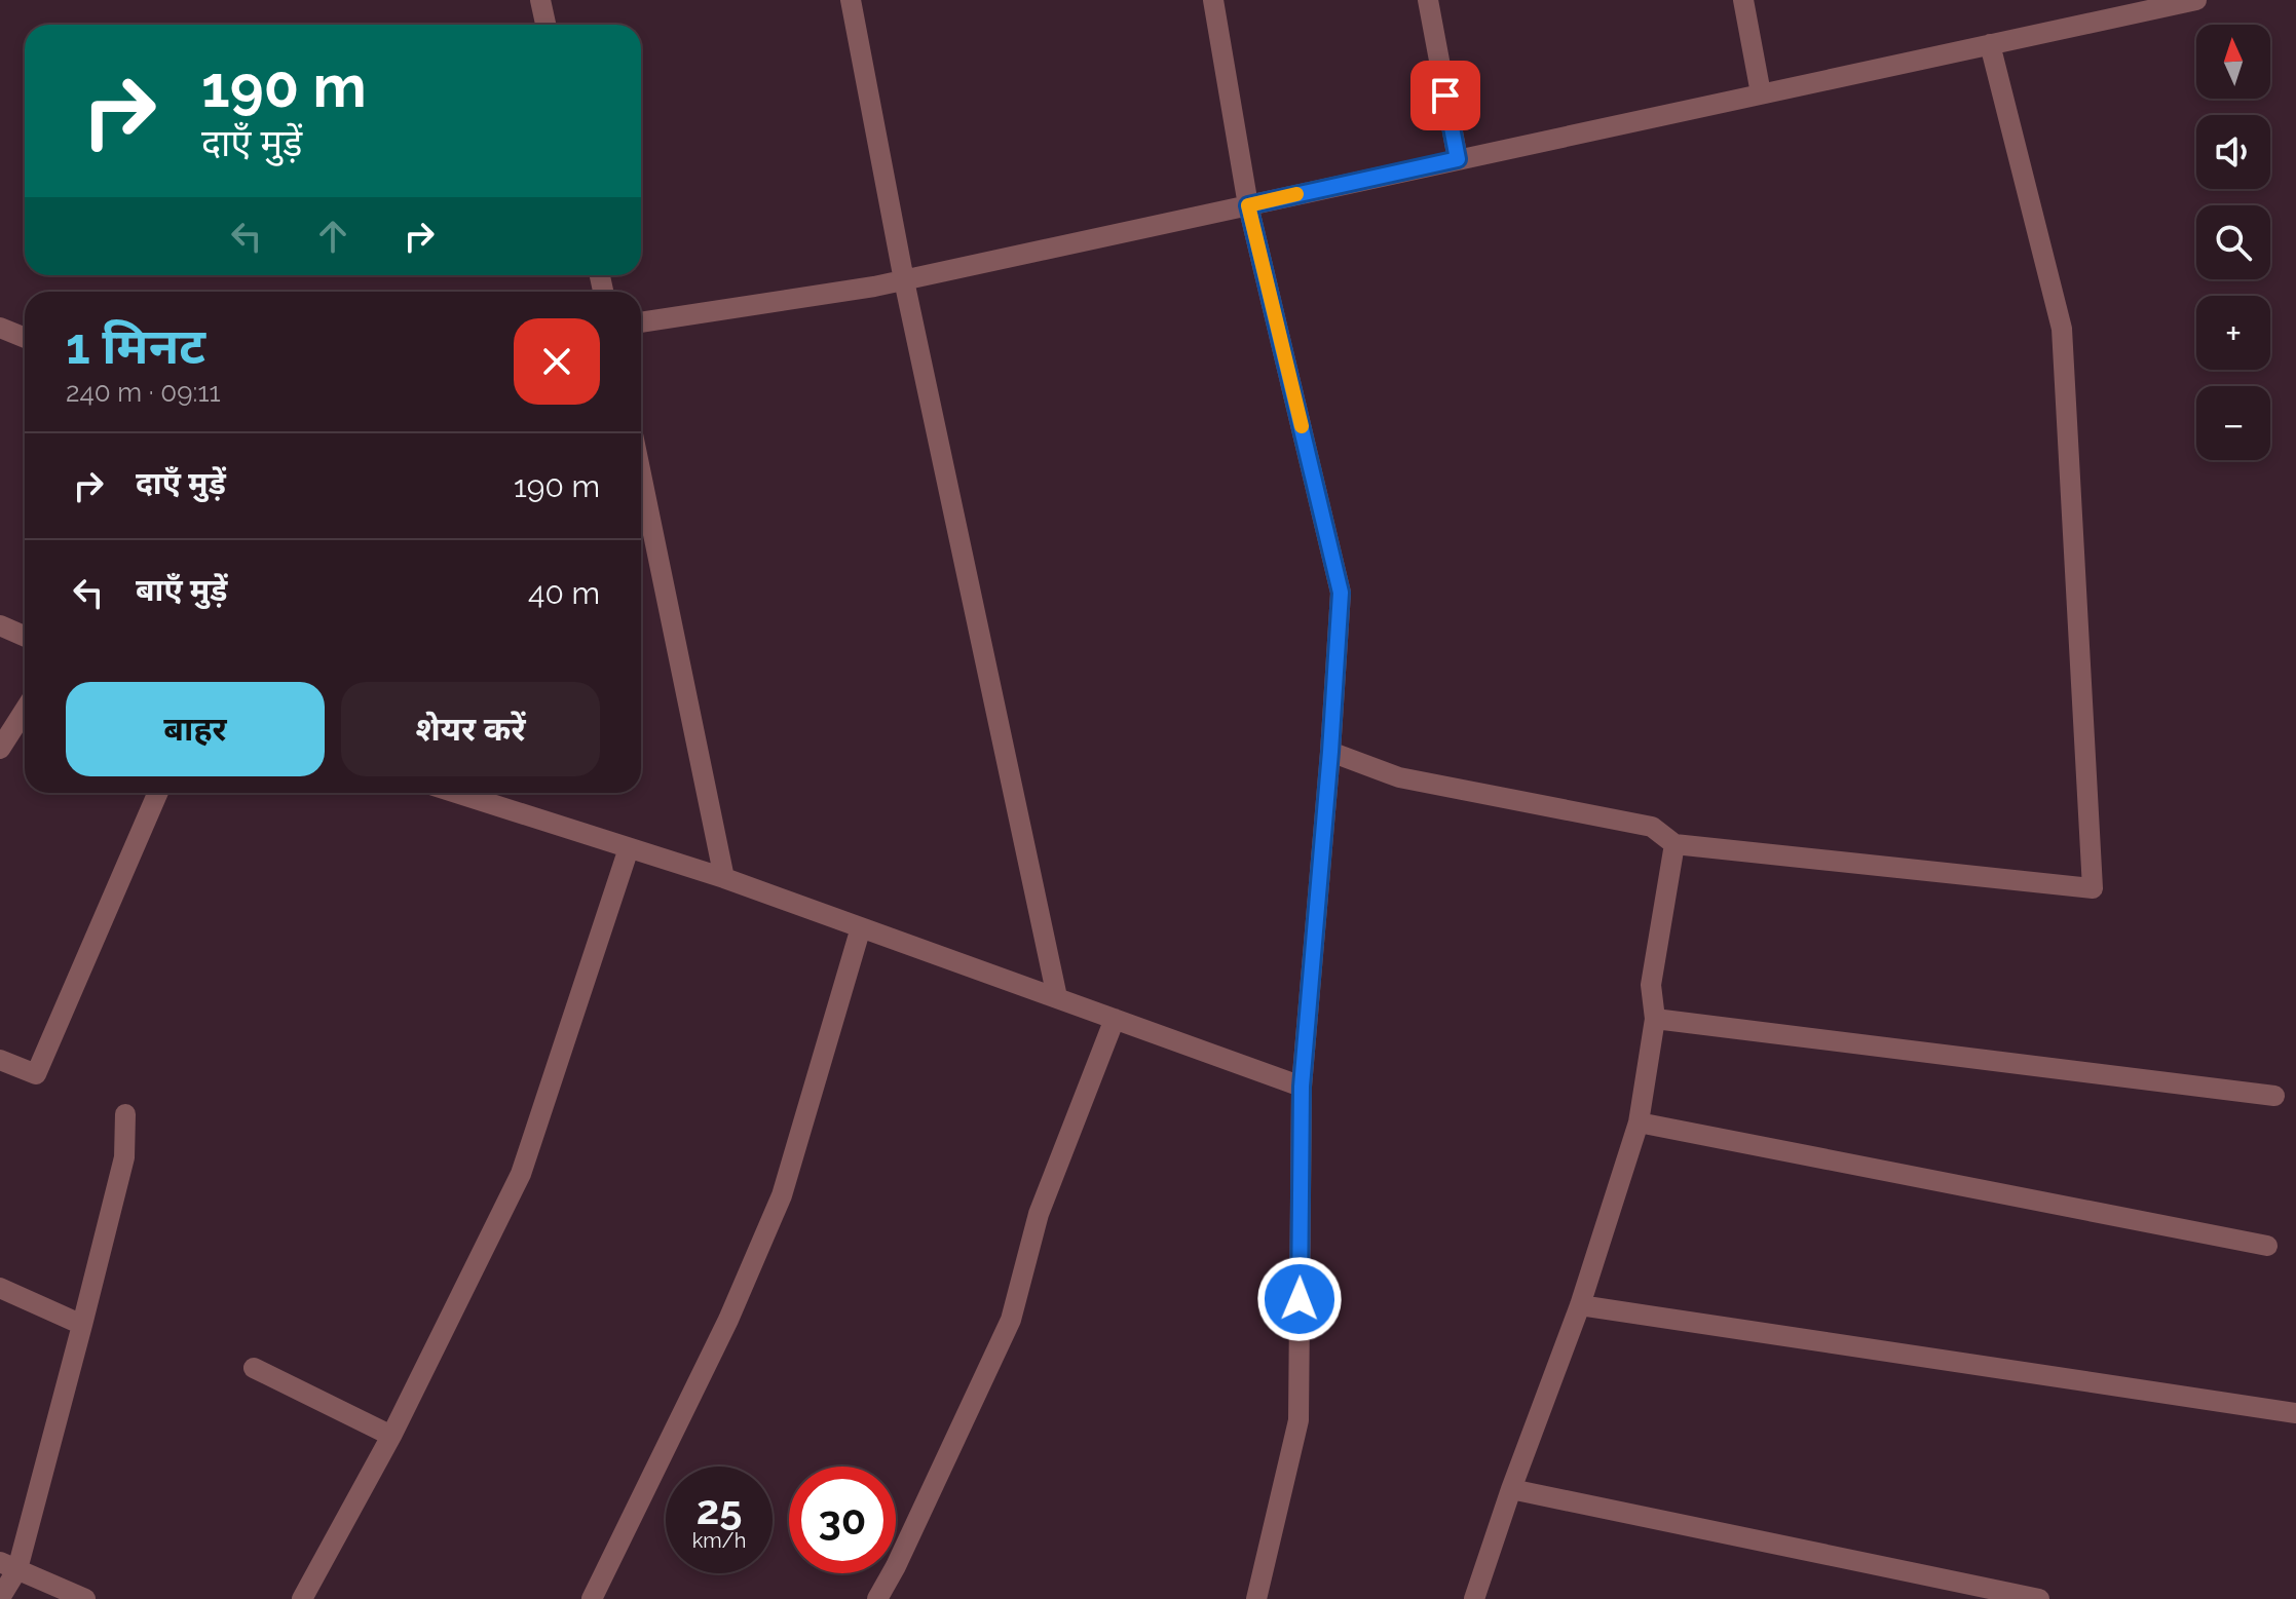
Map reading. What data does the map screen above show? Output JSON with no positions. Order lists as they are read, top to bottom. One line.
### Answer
{"north":"top","page":{"map_buttons":["+","−"],"turn":["190 m","दाएँ मुड़ें"],"heading":["1 मिनट","240 m · 09:11"],"list":[{"name":"दाएँ मुड़ें","value":"190 m"},{"name":"बाएँ मुड़ें","value":"40 m"}],"buttons":["बाहर","शेयर करें"],"speed":"25 km/h","limit":"30"}}
